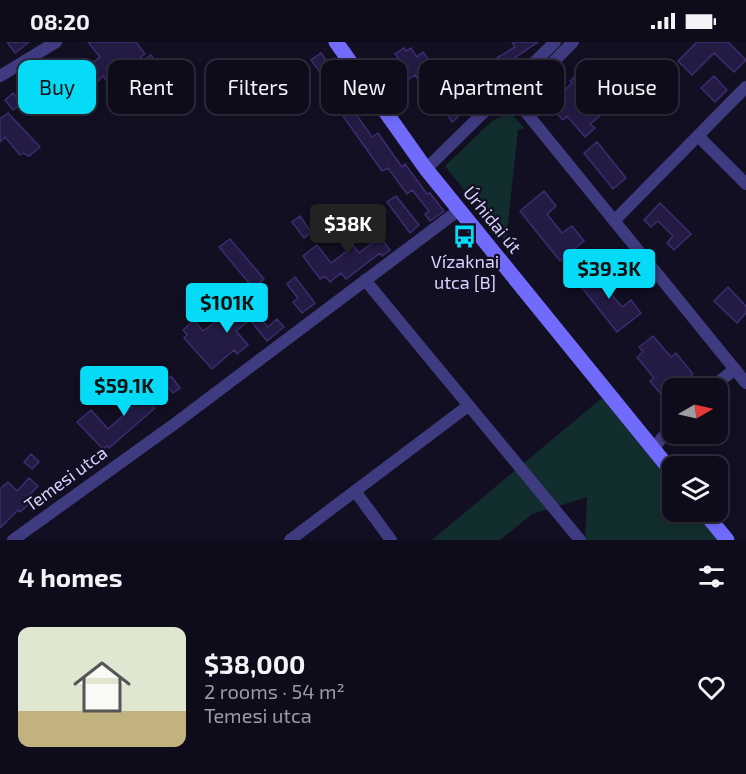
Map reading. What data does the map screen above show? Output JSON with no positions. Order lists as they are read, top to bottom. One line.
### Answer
{"streets":{"main road":["Úrhidai út"],"street":["Temesi utca"]},"crossings":[["Úrhidai út","Temesi utca"]],"places":{"bus stop":["Vízaknai utca [B]"]},"north":"right","page":{"status":"08:20","chip":["Buy","Rent","Filters","New","Apartment","House"],"price":["$38K","$39.3K","$101K","$59.1K"],"heading":"4 homes","list":[{"name":"$38,000","note":"2 rooms · 54 m² · Temesi utca"}]}}
